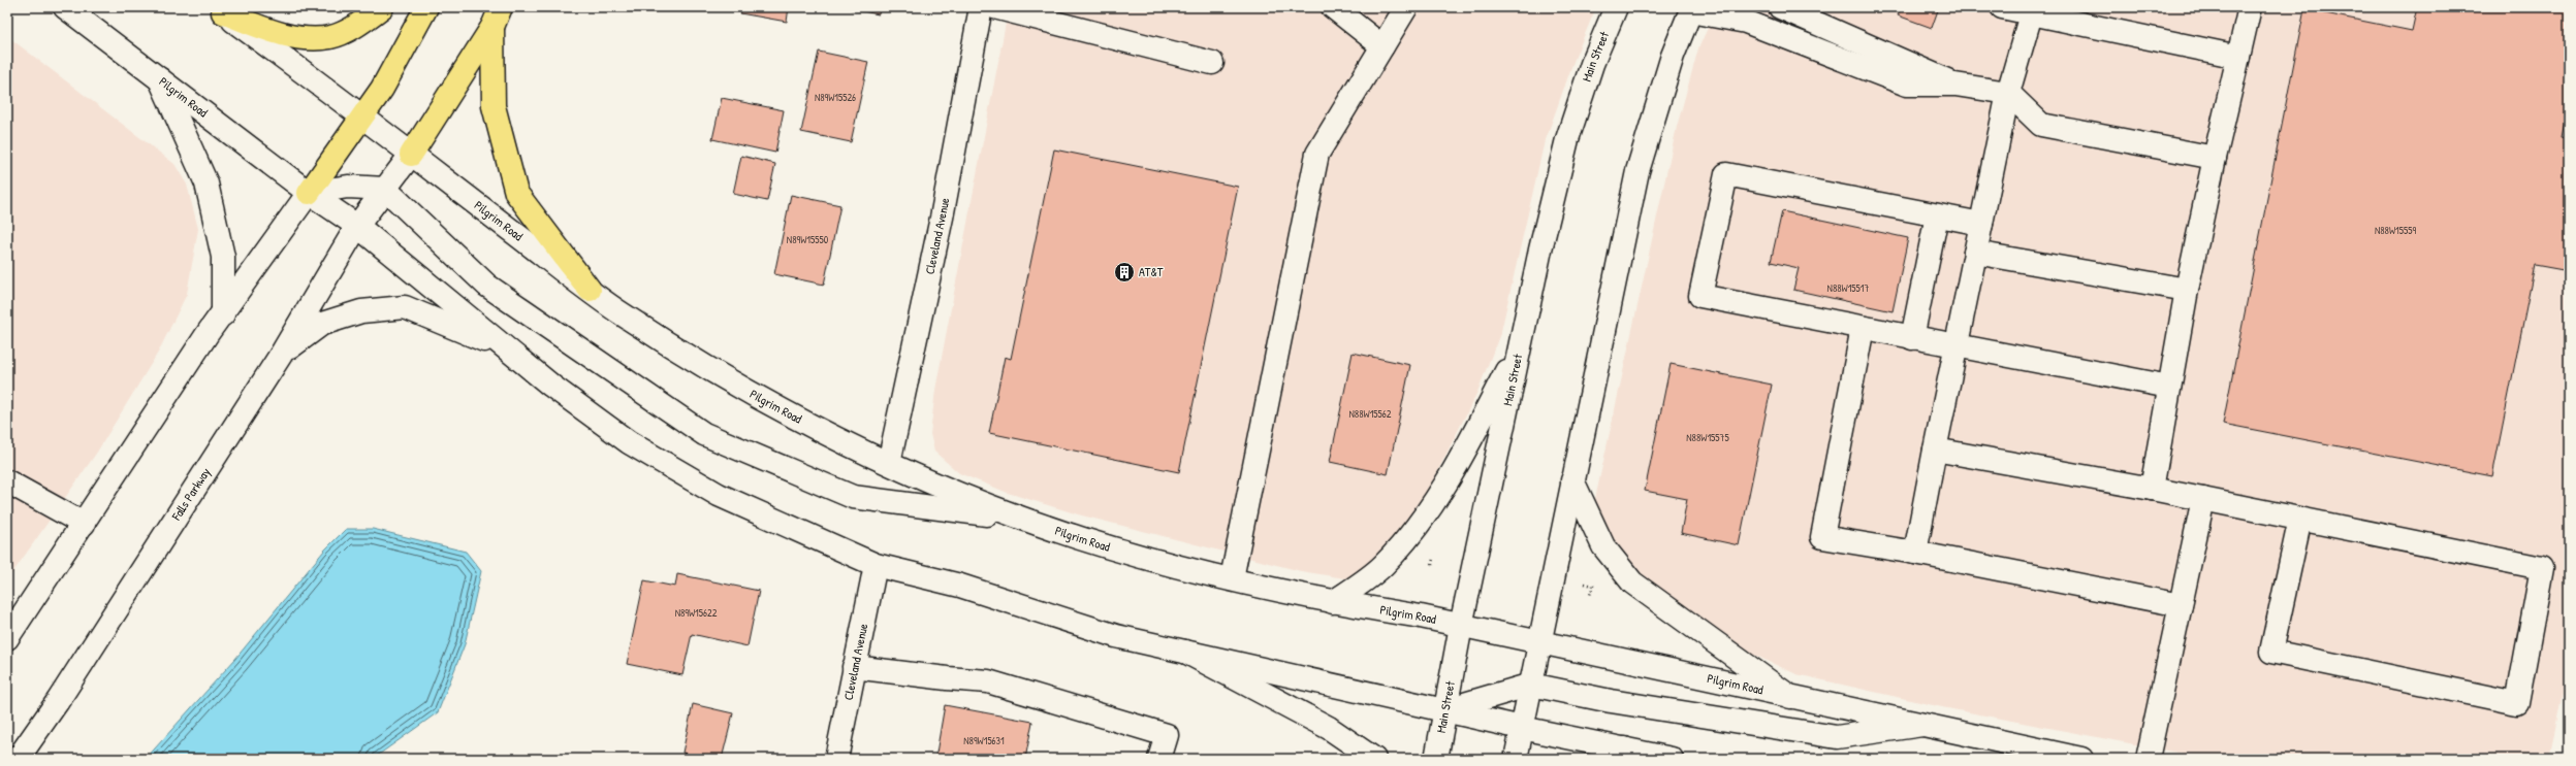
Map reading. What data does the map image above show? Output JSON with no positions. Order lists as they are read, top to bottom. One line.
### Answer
{"streets":{"street":["Main Street","Pilgrim Road","Cleveland Avenue","Falls Parkway"]},"crossings":[["Main Street","Pilgrim Road"],["Pilgrim Road","Cleveland Avenue"],["Pilgrim Road","Falls Parkway"]],"places":{"building":["AT&T"]},"house_numbers":["N89W15526","N88W15559","N89W15550","N88W15517","N88W15562","N88W15575","N89W15622","N89W15631"]}
